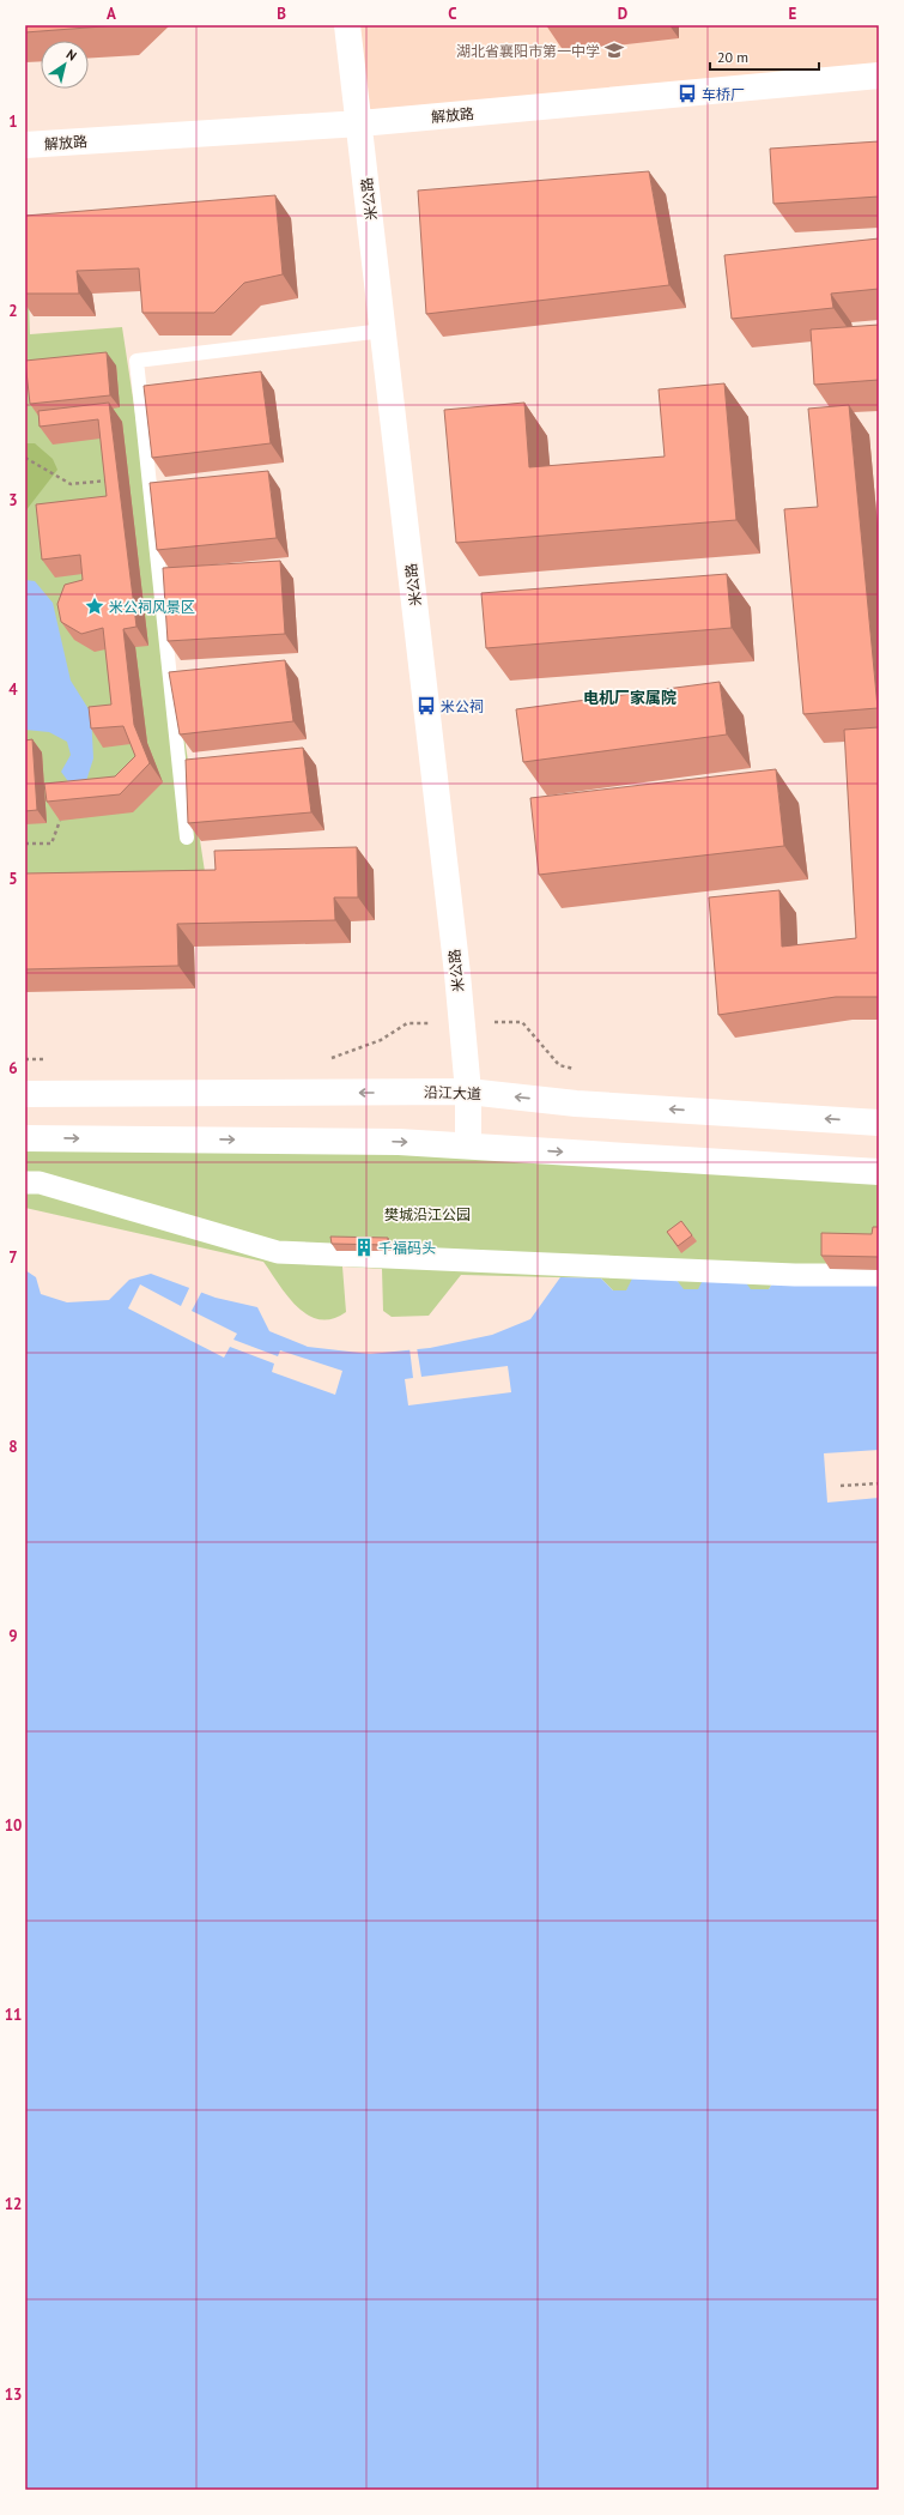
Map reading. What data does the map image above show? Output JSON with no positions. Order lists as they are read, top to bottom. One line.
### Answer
{"streets":{"street":["解放路","米公路","沿江大道"]},"crossings":[["解放路","米公路"],["米公路","沿江大道"]],"districts":["电机厂家属院"],"parks":["樊城沿江公园"],"places":{"school or university":["湖北省襄阳市第一中学"],"bus stop":["车桥厂","米公祠"],"place":["米公祠风景区"],"building":["千福码头"]},"scale_bar":"20 m","north":"top right","grid":{"columns":["A","B","C","D","E"],"rows":["1","2","3","4","5","6","7","8","9","10","11","12","13"]}}
